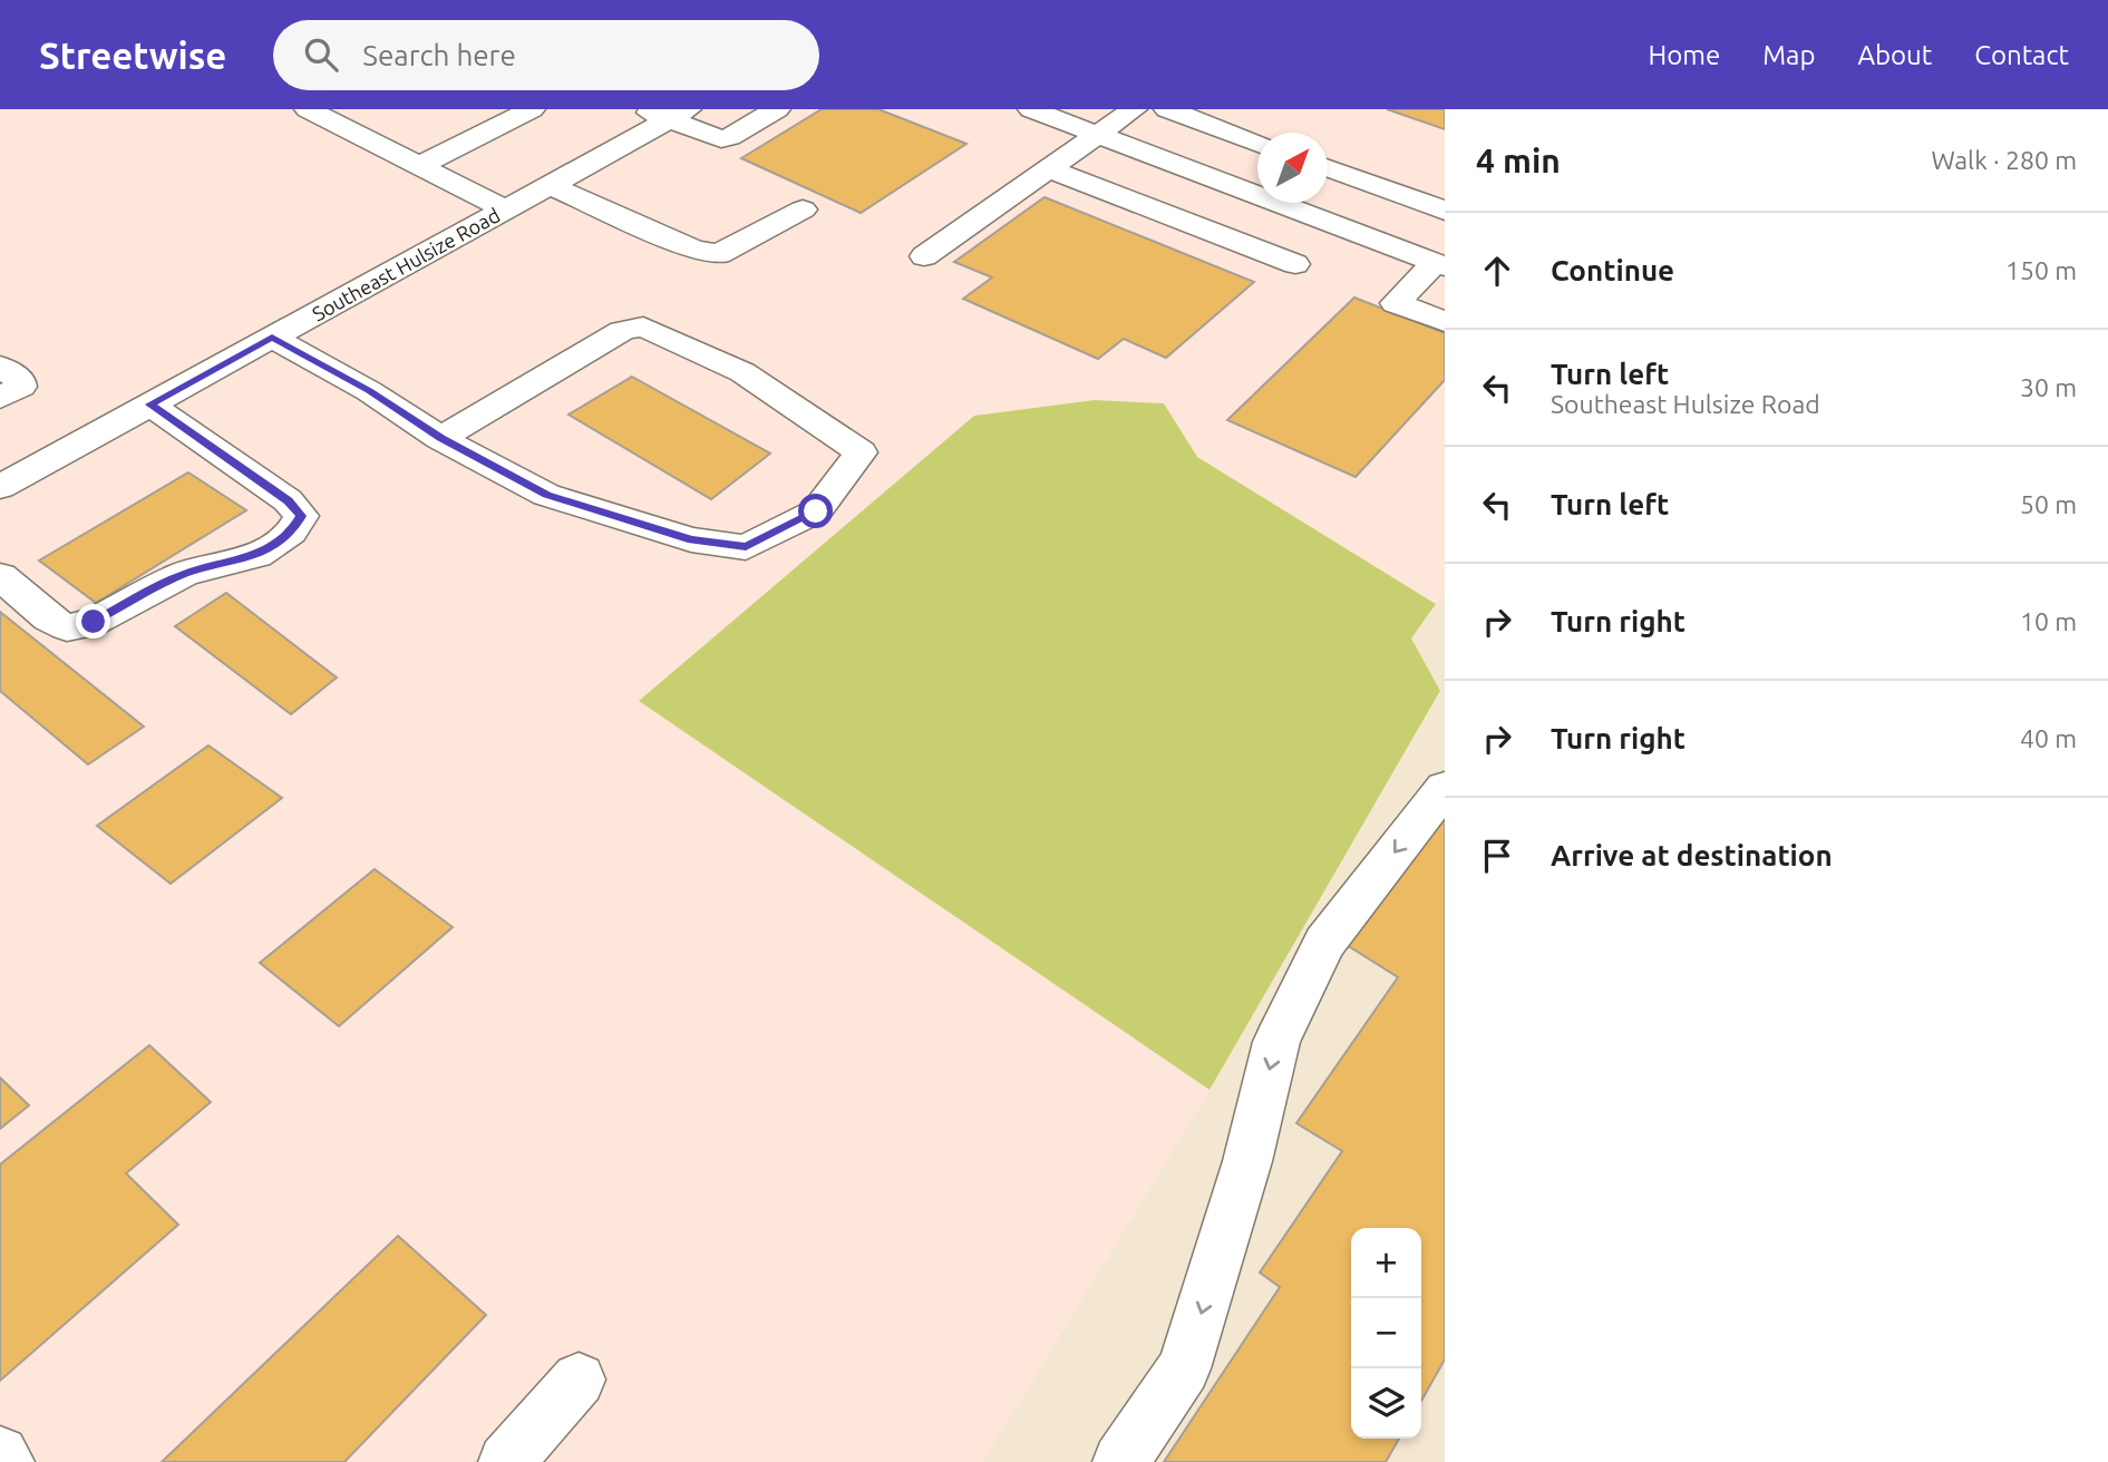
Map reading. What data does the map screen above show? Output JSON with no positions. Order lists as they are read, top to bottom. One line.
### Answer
{"streets":{"street":["Southeast Hulsize Road"]},"north":"top right","page":{"header":"Streetwise","search":"Search here","nav":["Home","Map","About","Contact"],"heading":["4 min","Walk · 280 m"],"list":[["Continue","150 m"],["Turn left","Southeast Hulsize Road","30 m"],["Turn left","50 m"],["Turn right","10 m"],["Turn right","40 m"],"Arrive at destination"],"map_buttons":["+","−"]}}
